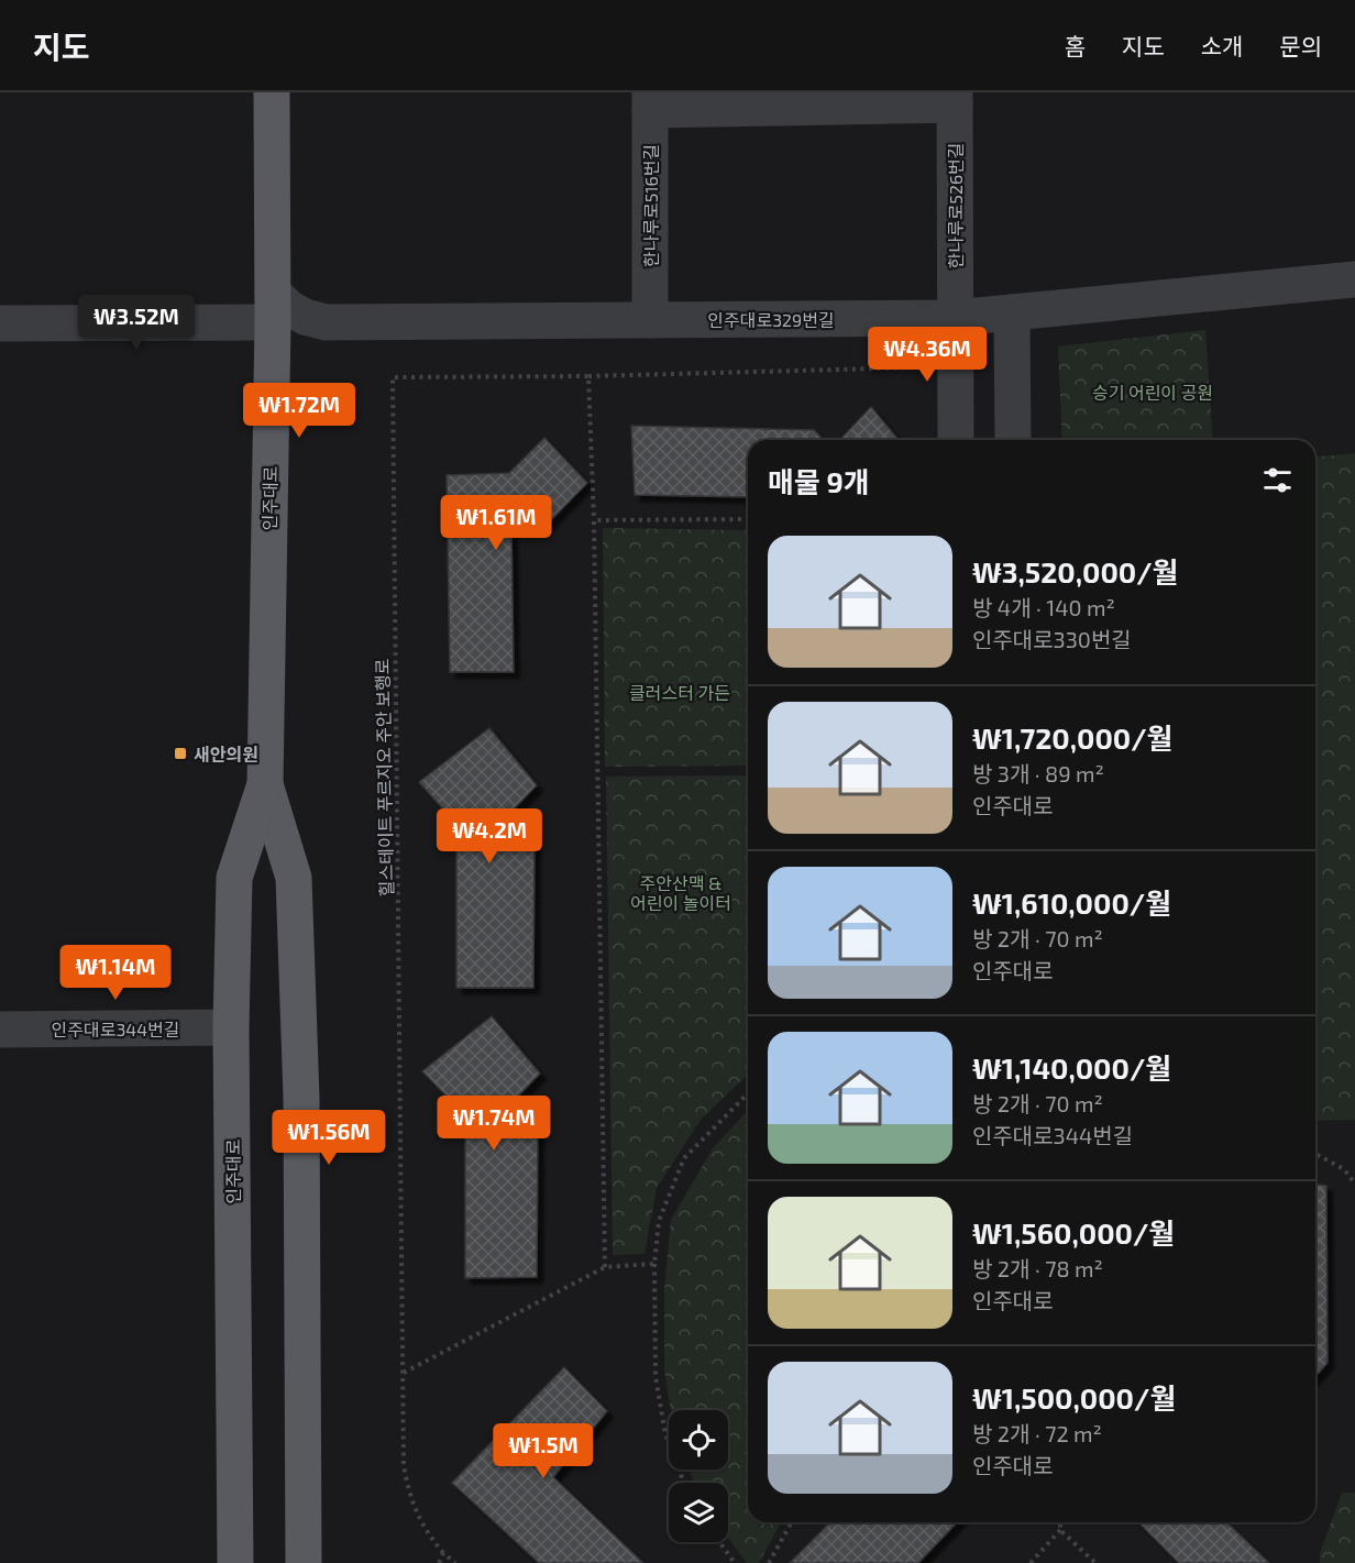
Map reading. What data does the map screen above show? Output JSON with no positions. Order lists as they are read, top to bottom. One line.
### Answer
{"streets":{"main road":["인주대로"],"street":["한나루로516번길","한나루로526번길","인주대로329번길","인주대로344번길"],"path":["힐스테이트 푸르지오 주안 보행로"]},"crossings":[["한나루로516번길","인주대로329번길"],["한나루로526번길","인주대로329번길"],["인주대로329번길","인주대로"],["인주대로","인주대로344번길"]],"parks":["승기 어린이 공원","클러스터 가든","주안산맥 & 어린이 놀이터"],"places":{"transit":["새안의원"]},"page":{"header":"지도","nav":["홈","지도","소개","문의"],"price":["₩3.52M","₩4.36M","₩1.72M","₩1.61M","₩4.2M","₩1.14M","₩1.74M","₩1.56M","₩1.5M"],"heading":"매물 9개","list":[{"name":"₩3,520,000/월","note":"방 4개 · 140 m² · 인주대로330번길"},{"name":"₩1,720,000/월","note":"방 3개 · 89 m² · 인주대로"},{"name":"₩1,610,000/월","note":"방 2개 · 70 m² · 인주대로"},{"name":"₩1,140,000/월","note":"방 2개 · 70 m² · 인주대로344번길"},{"name":"₩1,560,000/월","note":"방 2개 · 78 m² · 인주대로"},{"name":"₩1,500,000/월","note":"방 2개 · 72 m² · 인주대로"}]}}
